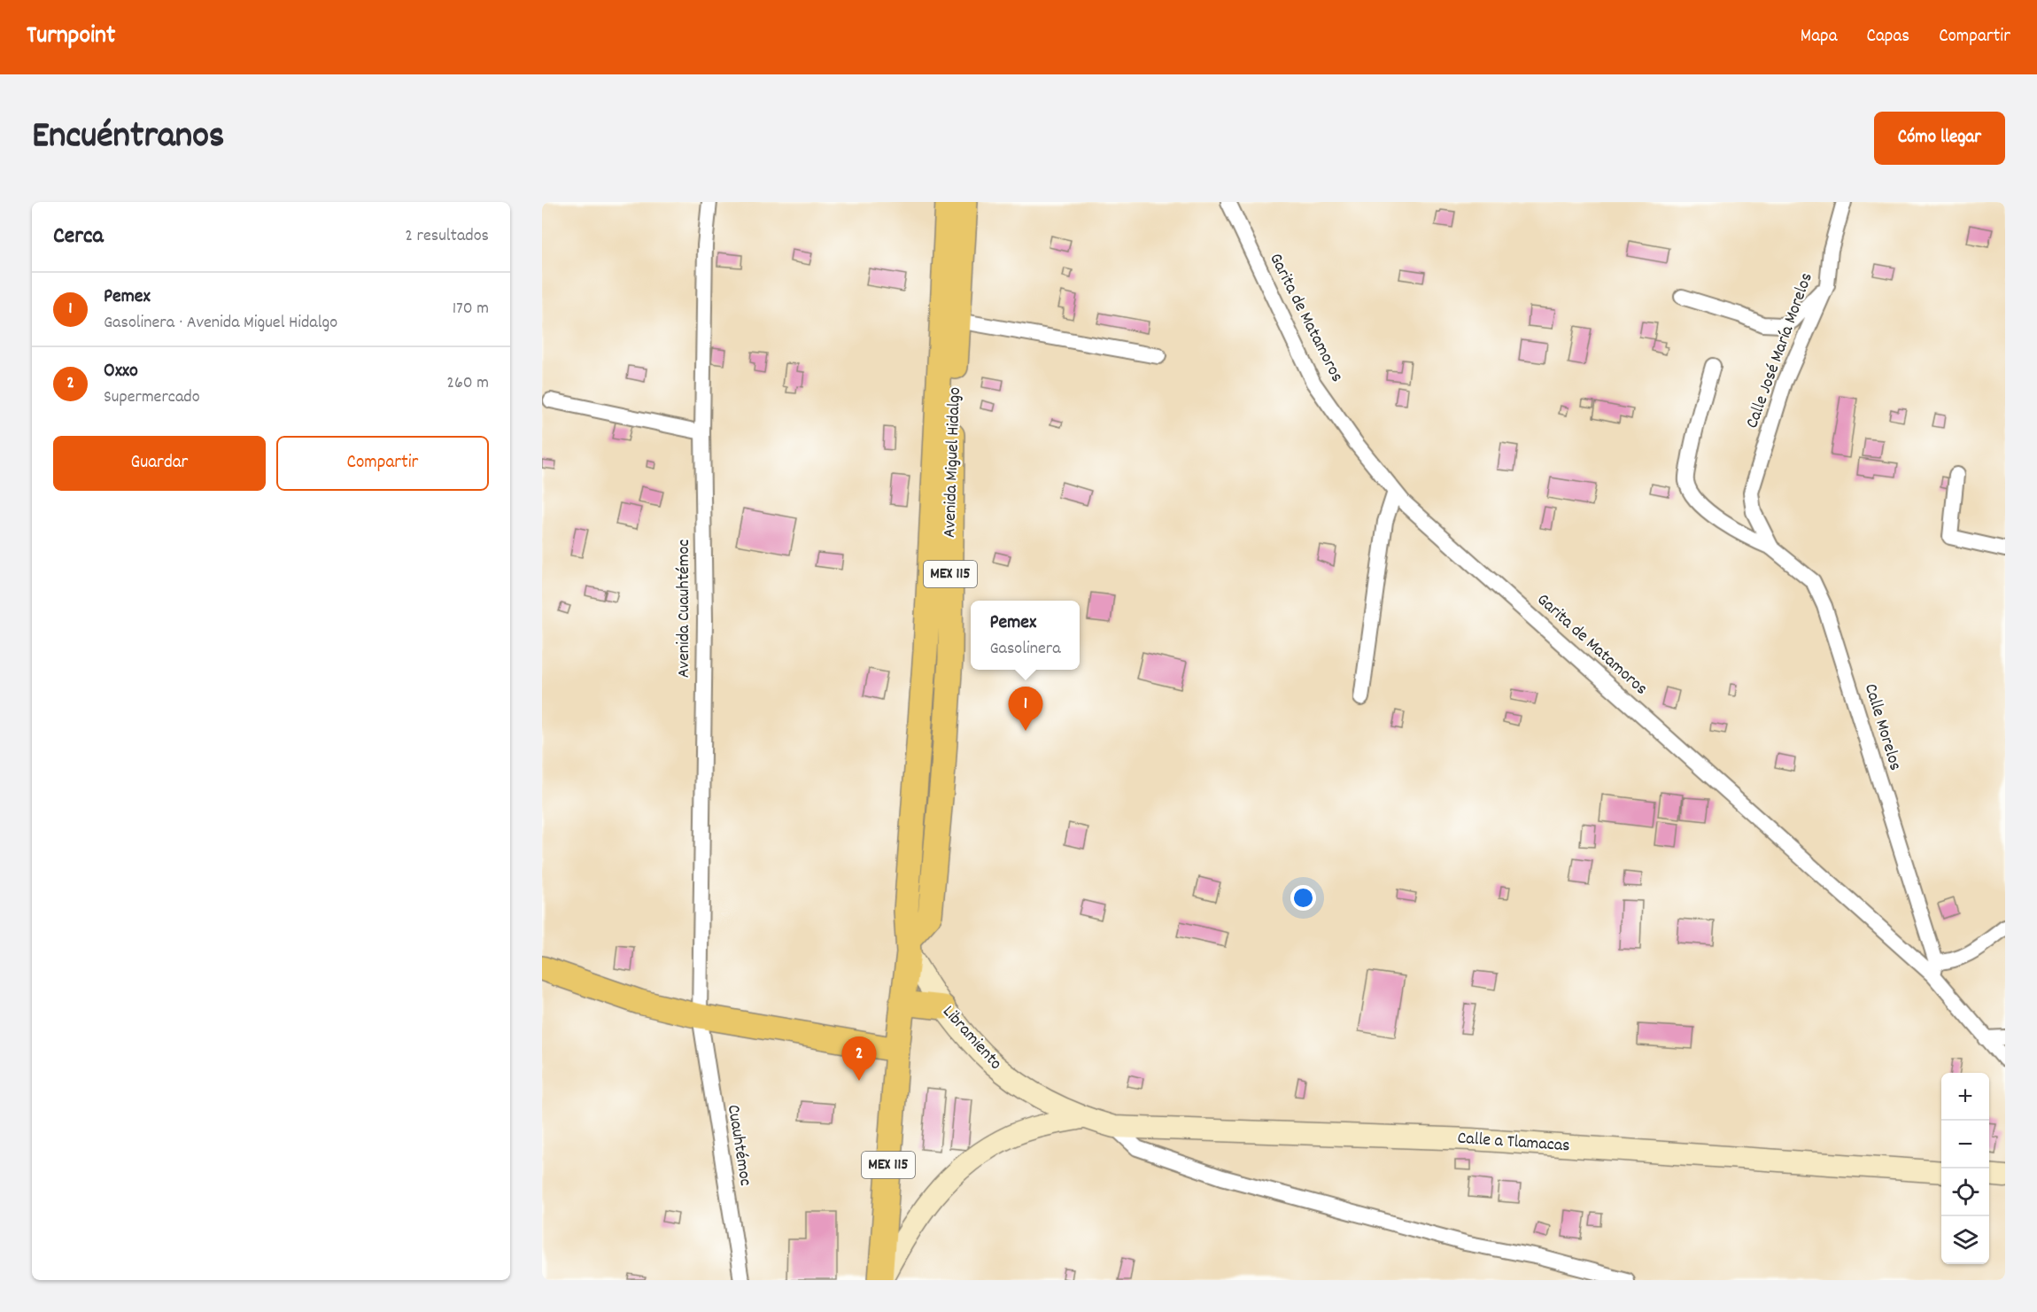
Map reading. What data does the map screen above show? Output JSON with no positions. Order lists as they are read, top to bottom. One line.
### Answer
{"streets":{"main road":["Avenida Miguel Hidalgo","MEX 115","Libramiento","Calle a Tlamacas"],"street":["Garita de Matamoros","Calle José María Morelos","Avenida Cuauhtémoc","Calle Morelos","Cuauhtémoc"]},"crossings":[["Garita de Matamoros","Calle Morelos"],["Calle José María Morelos","Calle Morelos"],["Avenida Miguel Hidalgo","MEX 115"],["Avenida Miguel Hidalgo","Libramiento"],["MEX 115","Libramiento"],["MEX 115","Calle a Tlamacas"],["Avenida Cuauhtémoc","Cuauhtémoc"],["Libramiento","Calle a Tlamacas"]],"page":{"header":"Turnpoint","nav":["Mapa","Capas","Compartir"],"title":"Encuéntranos","buttons":["Cómo llegar",["Guardar","Compartir"]],"heading":["Cerca","2 resultados"],"list":[{"mark":"1","name":"Pemex","note":"Gasolinera · Avenida Miguel Hidalgo","value":"170 m"},{"mark":"2","name":"Oxxo","note":"Supermercado","value":"260 m"}],"popup":["Pemex","Gasolinera"],"pins":["1","2"],"map_buttons":["+","−"]}}
